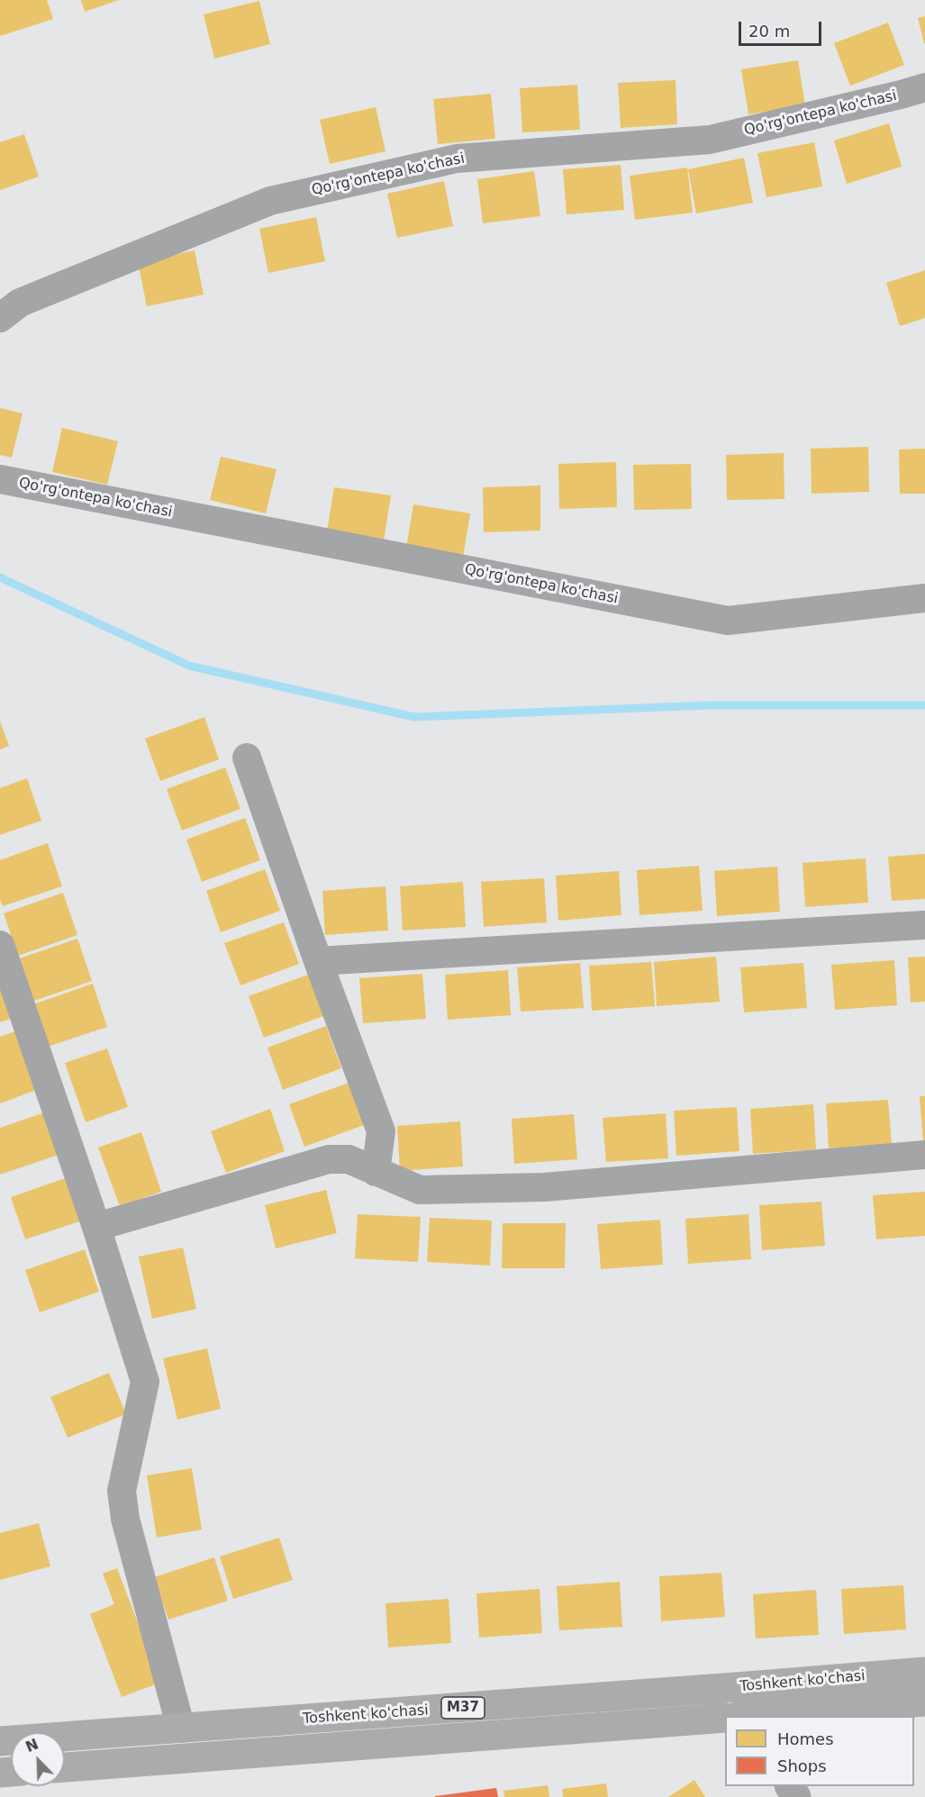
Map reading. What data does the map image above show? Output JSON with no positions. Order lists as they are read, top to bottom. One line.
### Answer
{"streets":{"highway":["Toshkent ko'chasi","M37"],"street":["Qo'rg'ontepa ko'chasi"]},"legend":["Homes","Shops"],"scale_bar":"20 m","north":"top left"}
